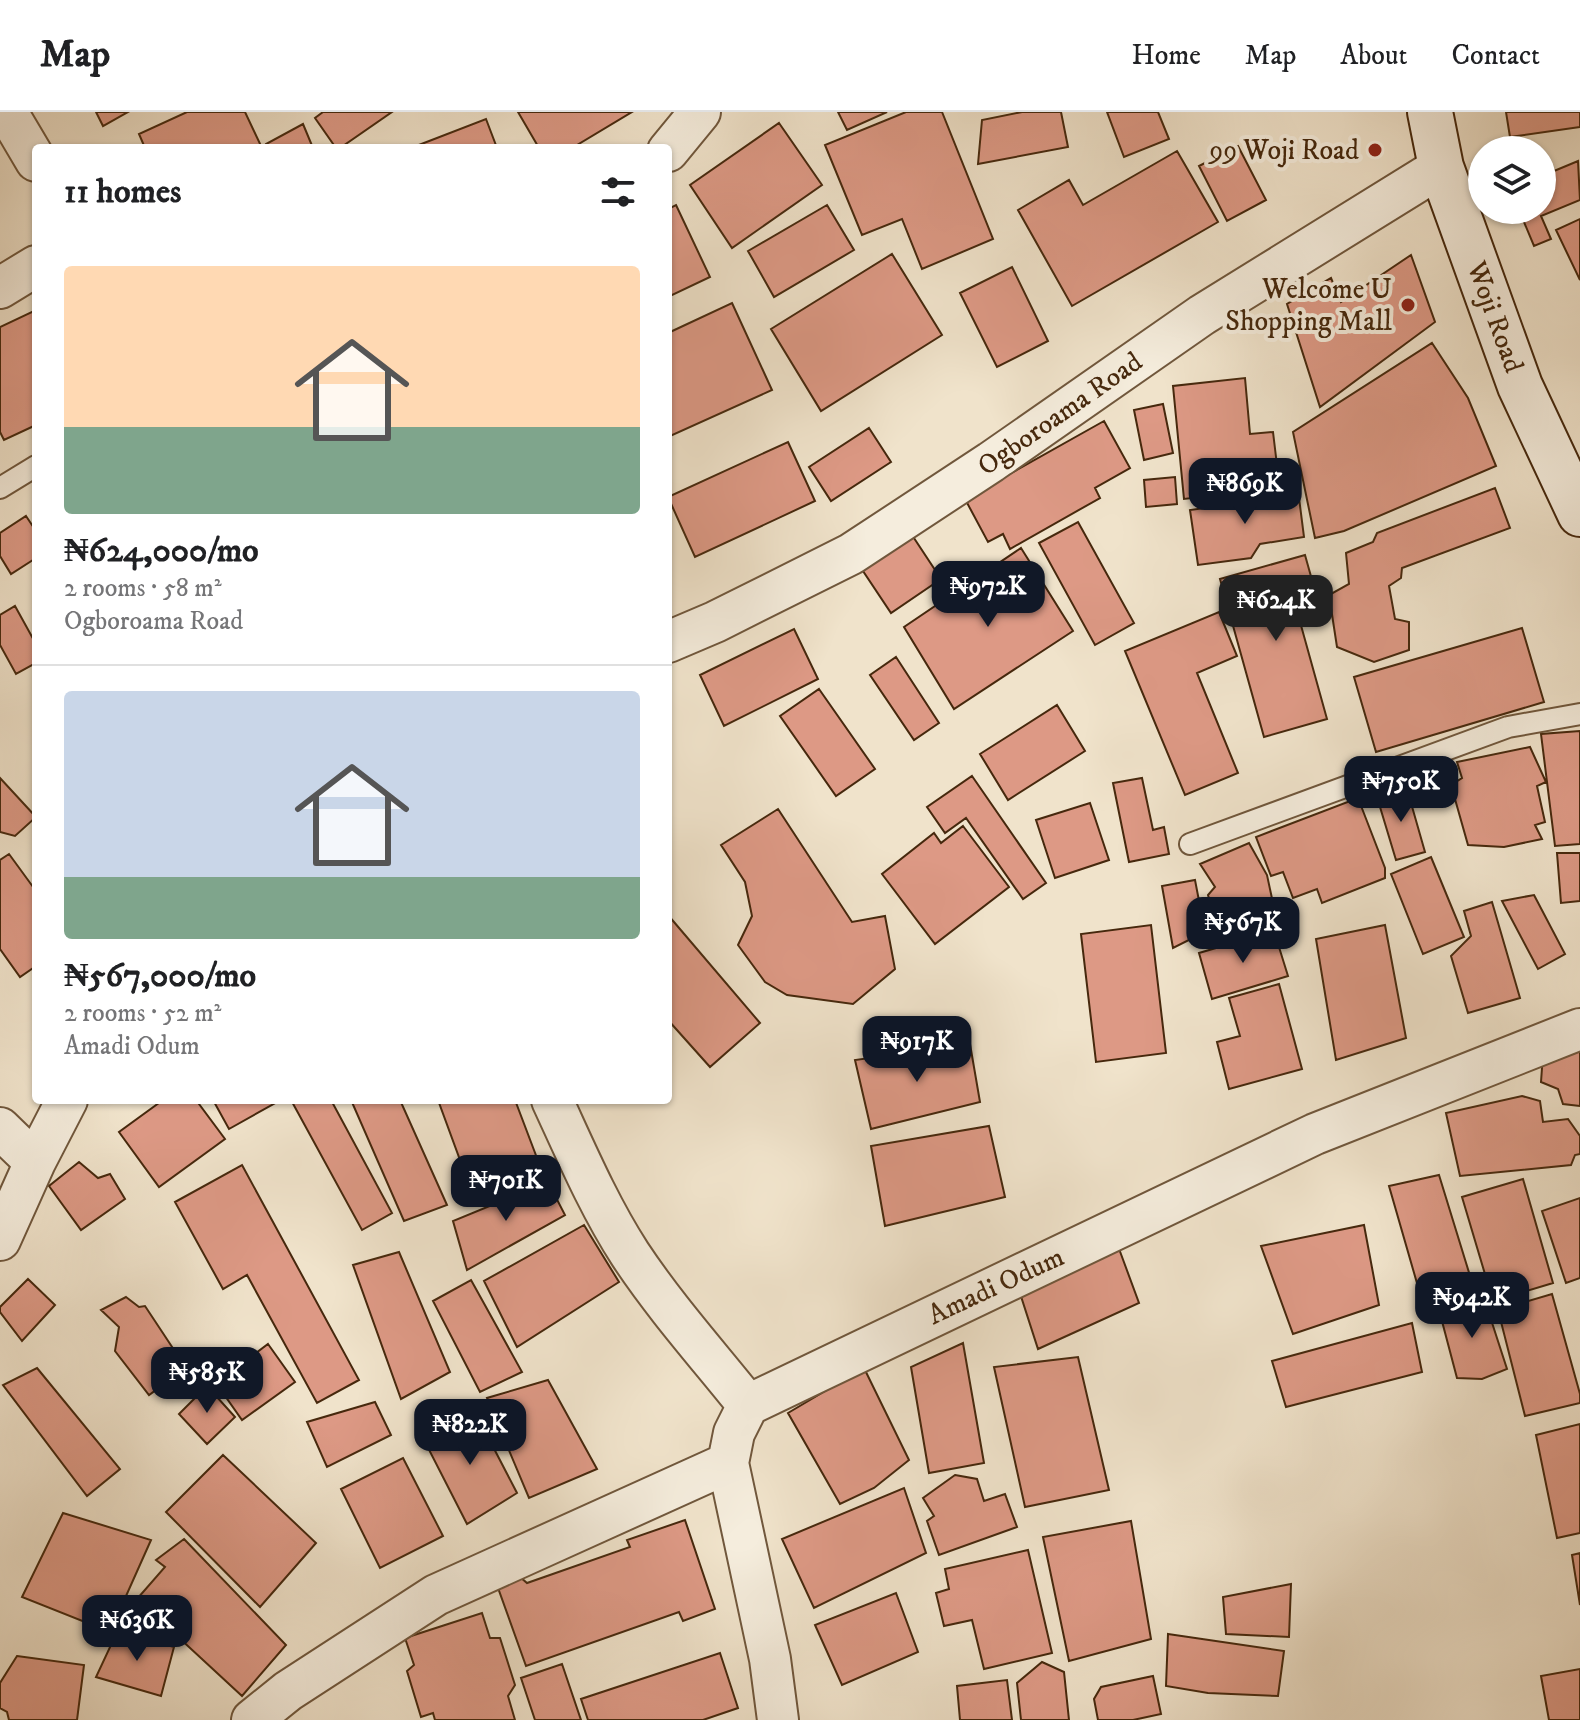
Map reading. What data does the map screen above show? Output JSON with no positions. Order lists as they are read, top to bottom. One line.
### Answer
{"streets":{"main road":["Woji Road"],"street":["Ogboroama Road","Amadi Odum"]},"crossings":[["Woji Road","Ogboroama Road"]],"places":["99 Woji Road","Welcome U Shopping Mall"],"page":{"header":"Map","nav":["Home","Map","About","Contact"],"heading":"11 homes","list":[{"name":"₦624,000/mo","note":"2 rooms · 58 m² · Ogboroama Road"},{"name":"₦567,000/mo","note":"2 rooms · 52 m² · Amadi Odum"}],"price":["₦869K","₦972K","₦624K","₦750K","₦567K","₦917K","₦701K","₦942K","₦585K","₦822K","₦636K"]}}
